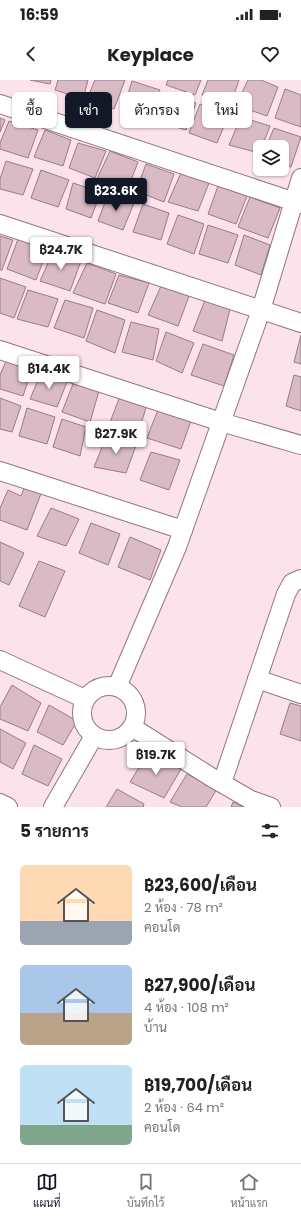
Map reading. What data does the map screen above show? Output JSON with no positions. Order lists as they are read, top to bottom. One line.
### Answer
{"page":{"status":"16:59","header":"Keyplace","chip":["ซื้อ","เช่า","ตัวกรอง","ใหม่"],"price":["฿23.6K","฿24.7K","฿14.4K","฿27.9K","฿19.7K"],"heading":"5 รายการ","list":[{"name":"฿23,600/เดือน","note":"2 ห้อง · 78 m² · คอนโด"},{"name":"฿27,900/เดือน","note":"4 ห้อง · 108 m² · บ้าน"},{"name":"฿19,700/เดือน","note":"2 ห้อง · 64 m² · คอนโด"}],"tabs":["แผนที่","บันทึกไว้","หน้าแรก"]}}
